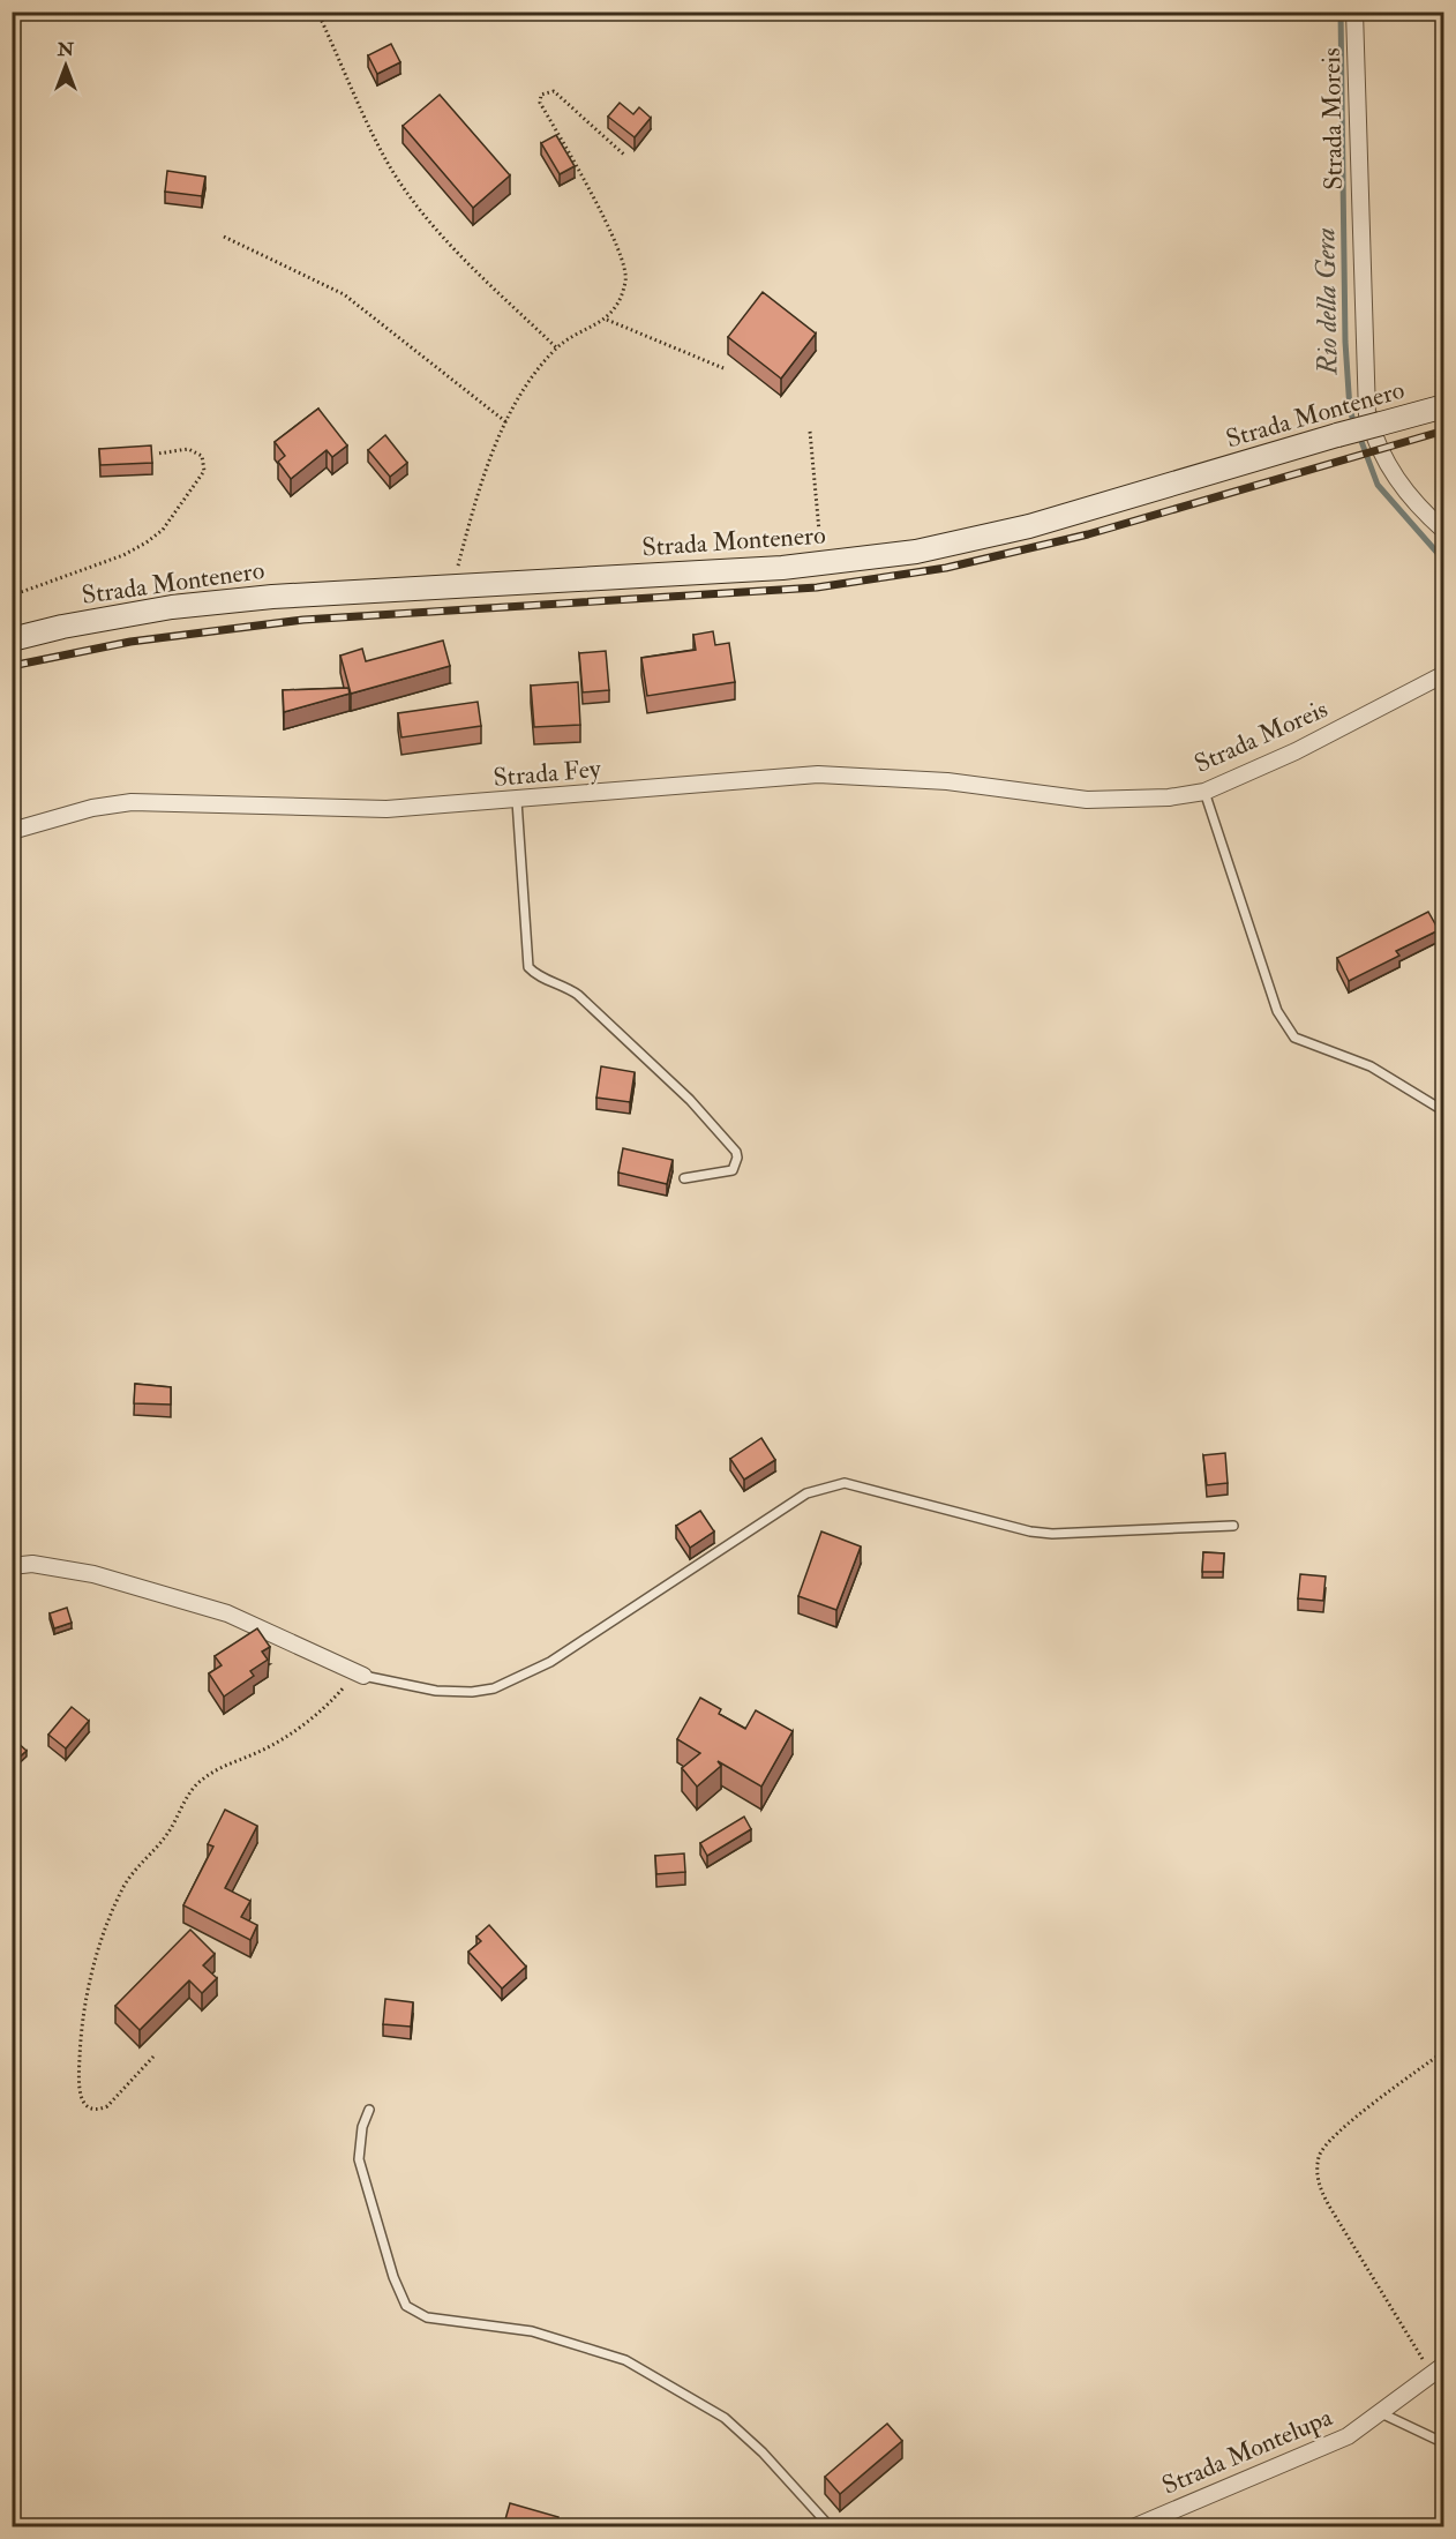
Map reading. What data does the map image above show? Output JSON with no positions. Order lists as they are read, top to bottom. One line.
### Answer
{"streets":{"main road":["Strada Montenero"],"street":["Strada Moreis","Strada Fey","Strada Montelupa"]},"crossings":[["Strada Moreis","Strada Fey"]],"water":["Rio della Gera"],"north":"top"}
